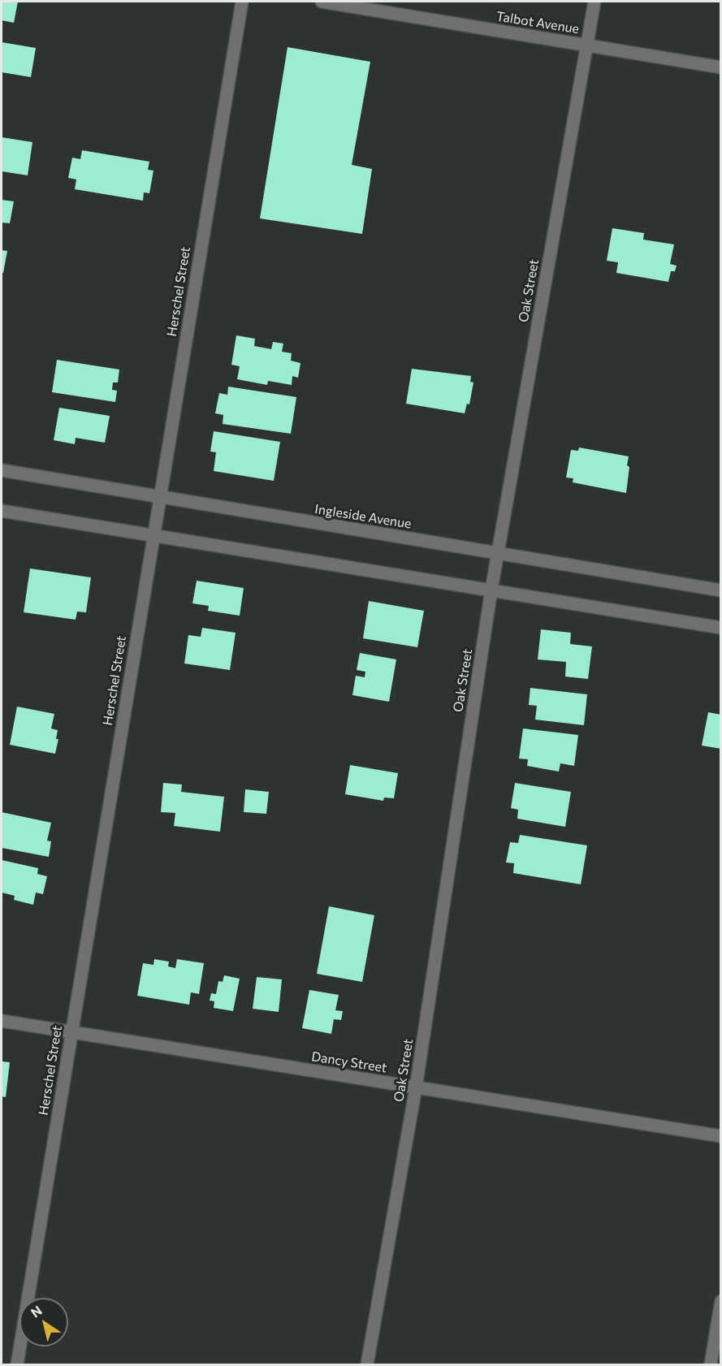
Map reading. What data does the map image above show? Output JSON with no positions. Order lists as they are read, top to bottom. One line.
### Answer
{"streets":{"street":["Talbot Avenue","Oak Street","Herschel Street","Ingleside Avenue","Dancy Street"]},"crossings":[["Talbot Avenue","Oak Street"],["Oak Street","Ingleside Avenue"],["Oak Street","Dancy Street"],["Herschel Street","Ingleside Avenue"],["Herschel Street","Dancy Street"]],"north":"top left"}
